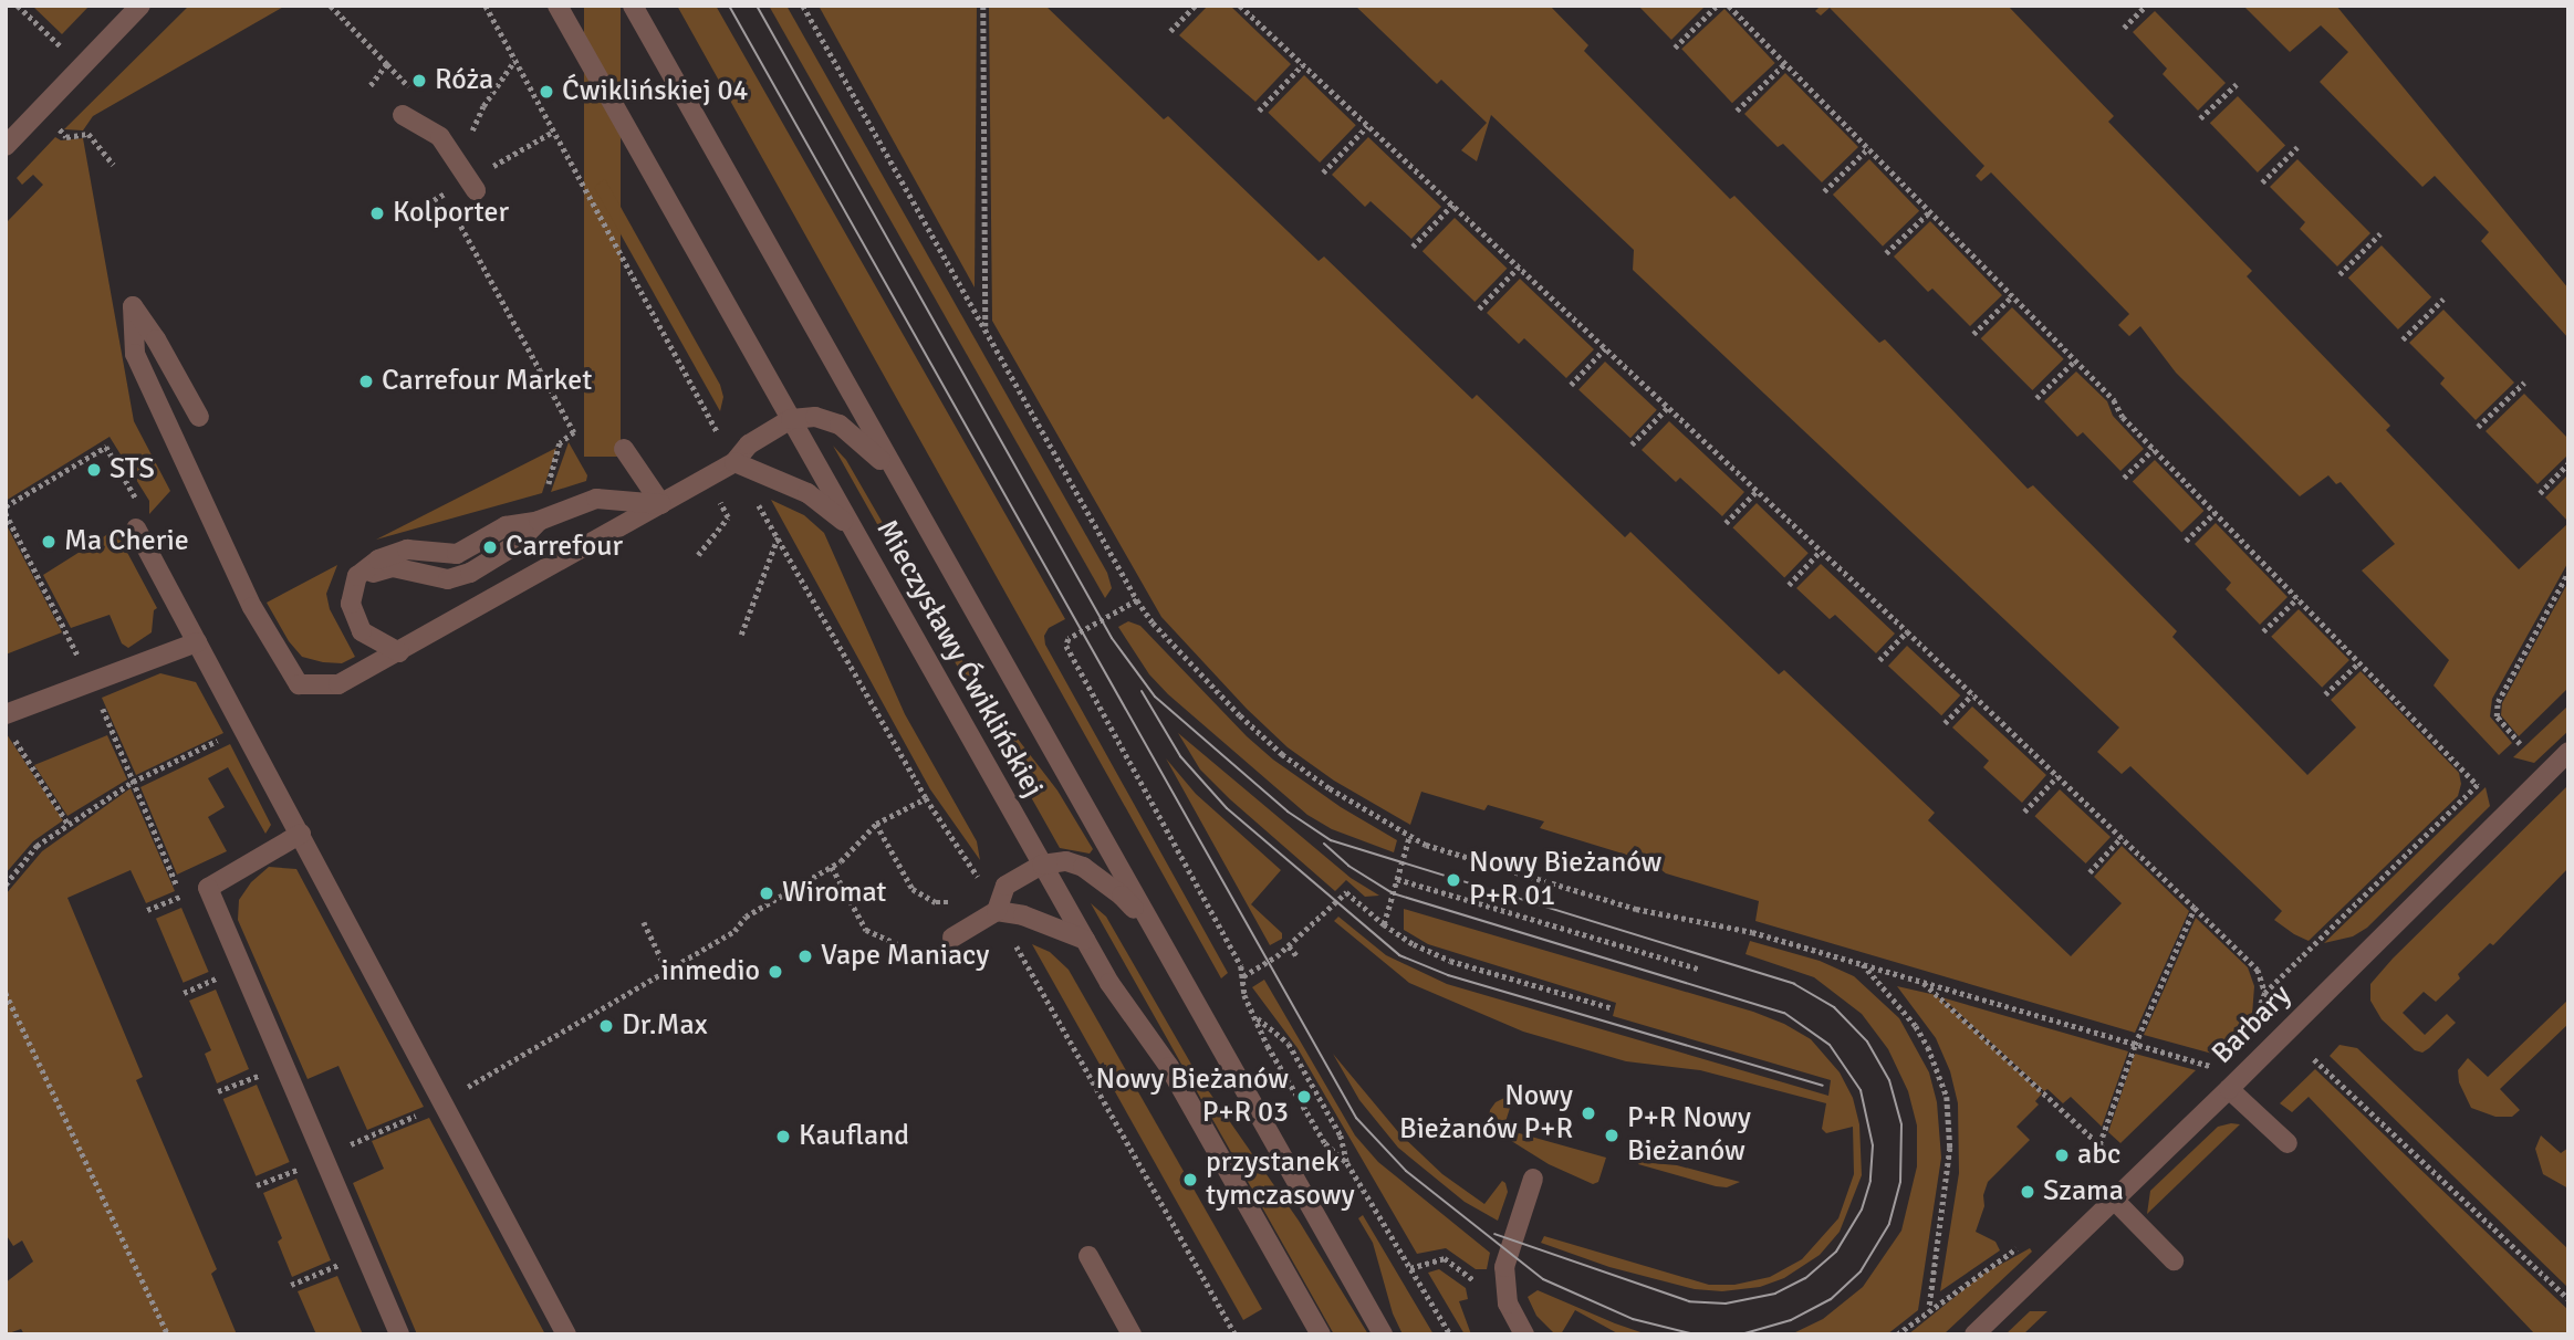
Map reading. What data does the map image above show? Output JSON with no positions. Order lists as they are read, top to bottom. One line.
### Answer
{"streets":{"street":["Mieczysławy Ćwiklińskiej","Barbary"]},"places":["Róża","Ćwiklińskiej 04","Kolporter","Carrefour Market","STS","Ma Cherie","Carrefour","Nowy Bieżanów P+R 01","Wiromat","Vape Maniacy","inmedio","Dr.Max","Nowy Bieżanów P+R 03","Nowy Bieżanów P+R","P+R Nowy Bieżanów","Kaufland","abc","przystanek tymczasowy","Szama"]}
